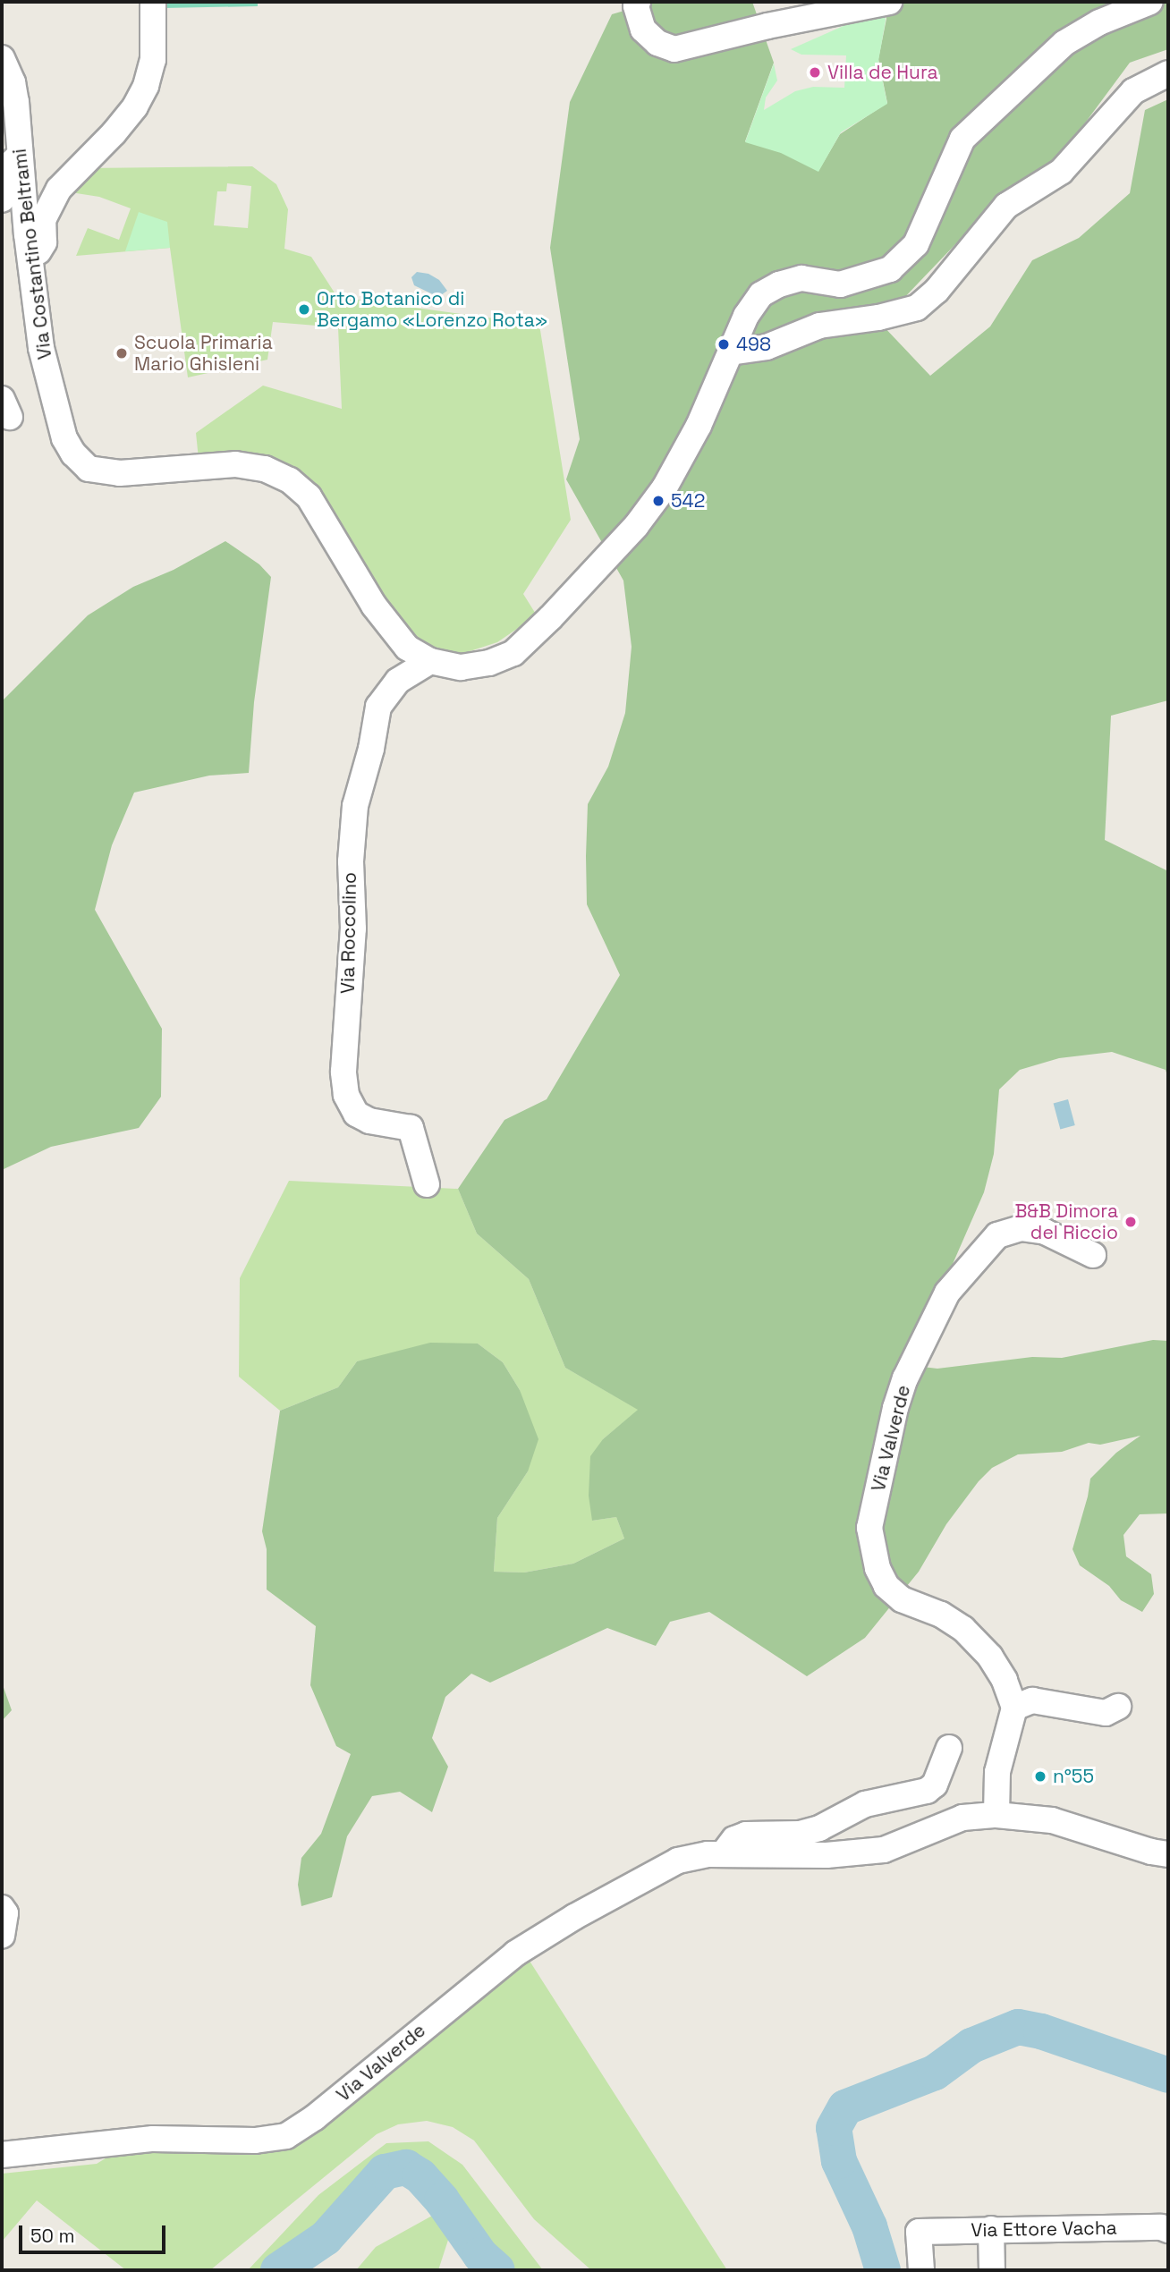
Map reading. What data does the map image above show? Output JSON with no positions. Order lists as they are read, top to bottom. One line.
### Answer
{"streets":{"street":["Via Costantino Beltrami","Via Roccolino","Via Valverde","Via Ettore Vacha"]},"crossings":[["Via Costantino Beltrami","Via Roccolino"]],"places":["Villa de Hura","Orto Botanico di Bergamo «Lorenzo Rota»","498","Scuola Primaria Mario Ghisleni","542","B&B Dimora del Riccio","n°55"],"scale_bar":"50 m"}
